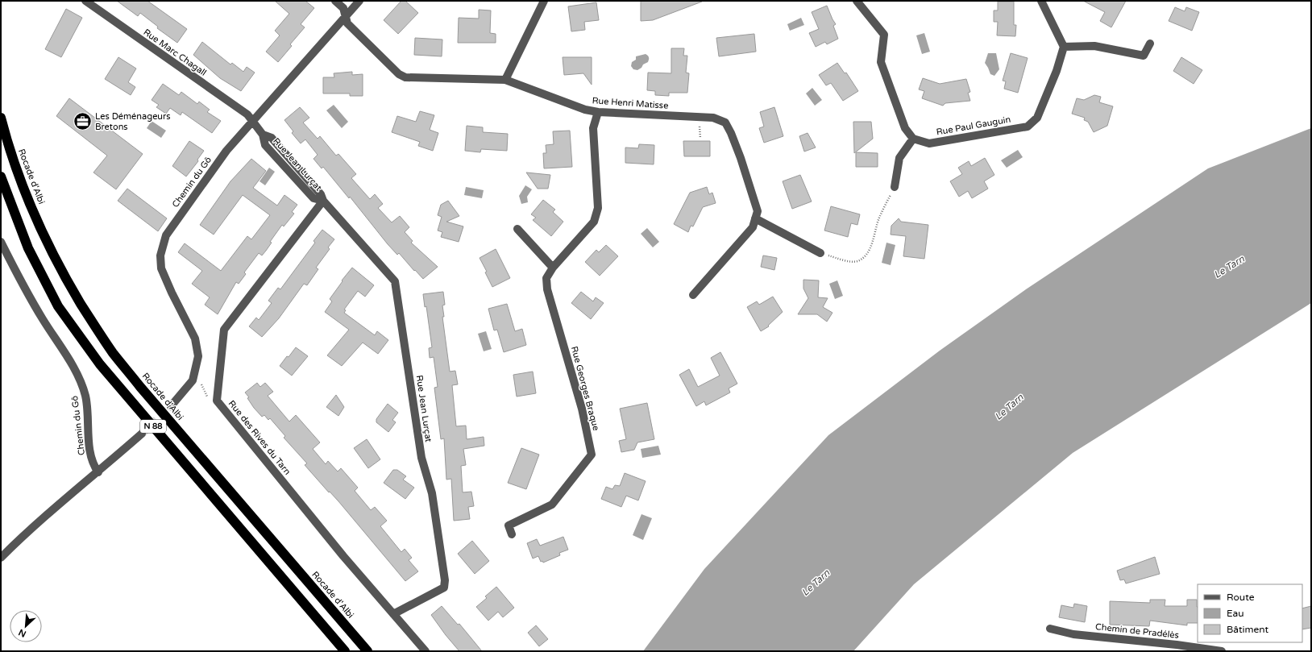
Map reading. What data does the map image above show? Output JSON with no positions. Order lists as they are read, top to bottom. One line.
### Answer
{"streets":{"highway":["Rocade d'Albi","N 88"],"street":["Rue Marc Chagall","Rue Henri Matisse","Rue Paul Gauguin","Rue Jean Lurçat","Chemin du Gô","Rue Georges Braque","Rue des Rives du Tarn","Chemin de Pradélès"]},"crossings":[["Rue Marc Chagall","Rue Jean Lurçat"],["Rue Marc Chagall","Chemin du Gô"],["Rue Henri Matisse","Chemin du Gô"],["Rue Henri Matisse","Rue Georges Braque"],["Rue Jean Lurçat","Chemin du Gô"],["Rue Jean Lurçat","Rue des Rives du Tarn"]],"water":["Le Tarn"],"places":{"office":["Les Déménageurs Bretons"]},"legend":["Route","Eau","Bâtiment"],"north":"bottom left"}
